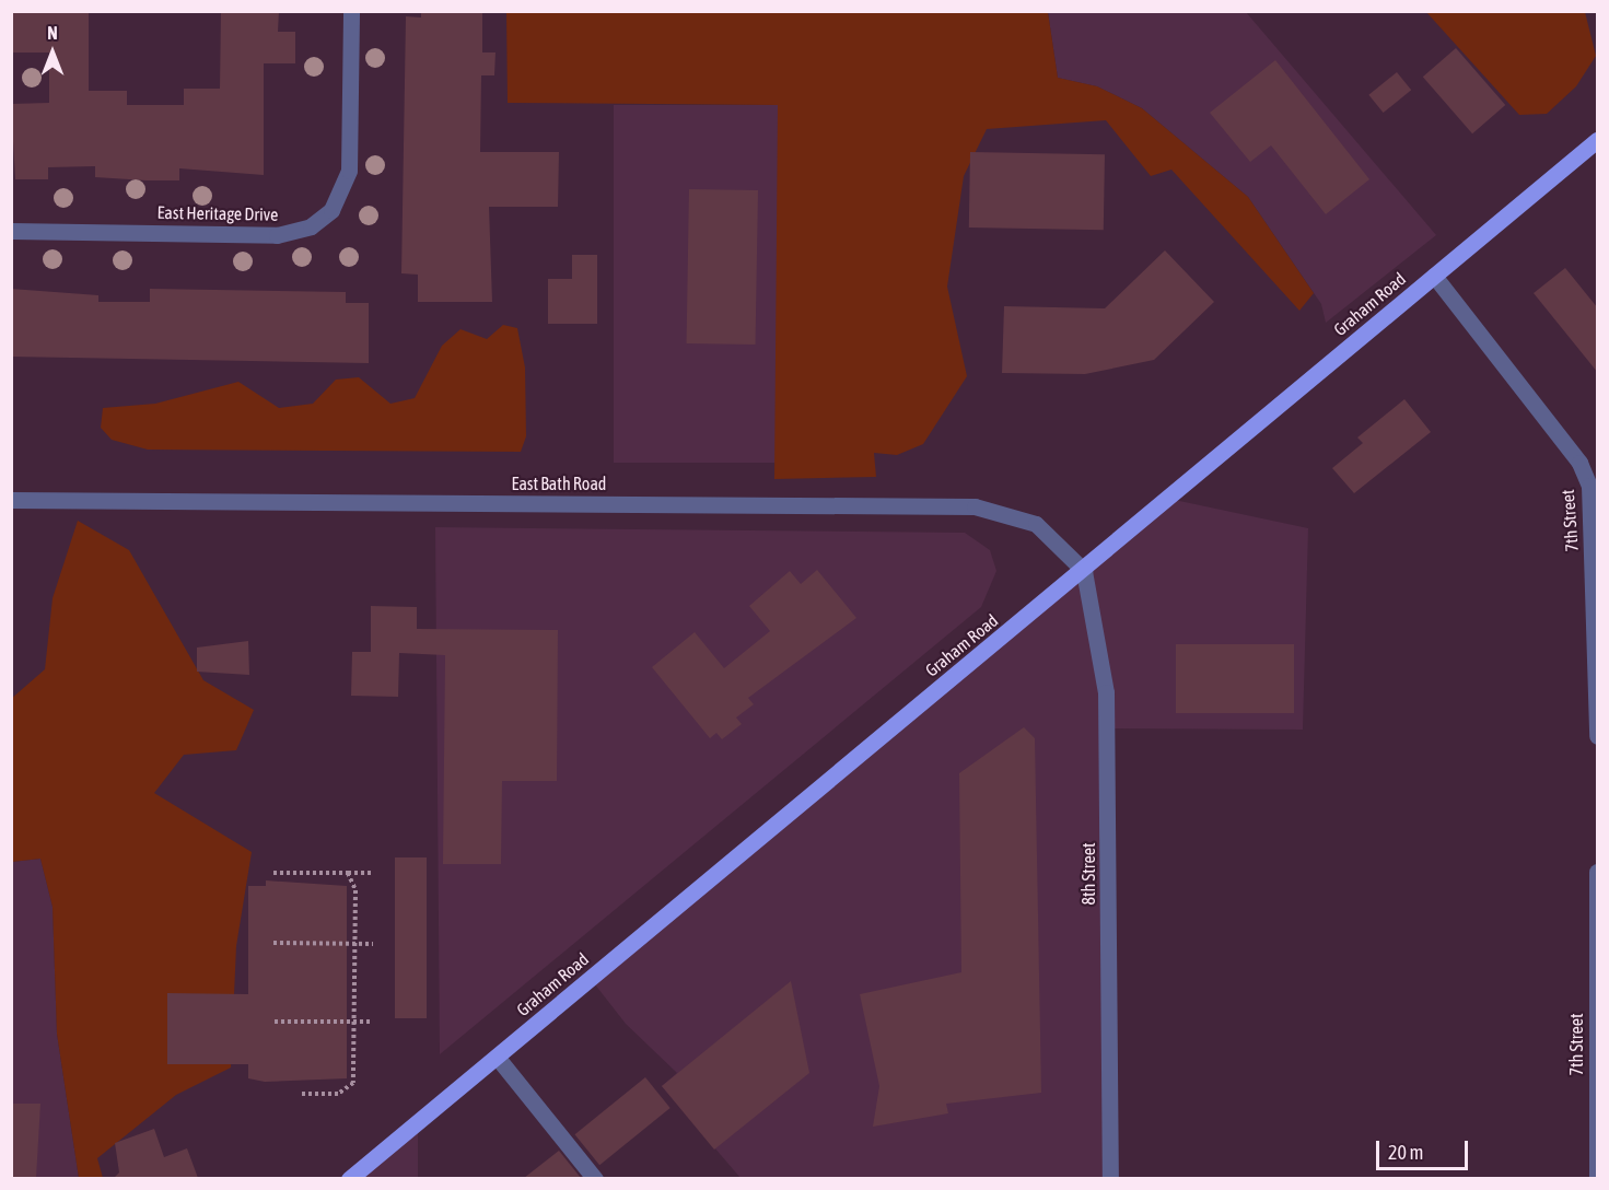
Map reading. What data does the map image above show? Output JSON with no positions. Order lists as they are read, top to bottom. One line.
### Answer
{"streets":{"main road":["Graham Road"],"street":["East Heritage Drive","East Bath Road","7th Street","8th Street"]},"crossings":[["Graham Road","East Bath Road"],["Graham Road","7th Street"],["Graham Road","8th Street"],["East Bath Road","8th Street"]],"scale_bar":"20 m","north":"top"}
